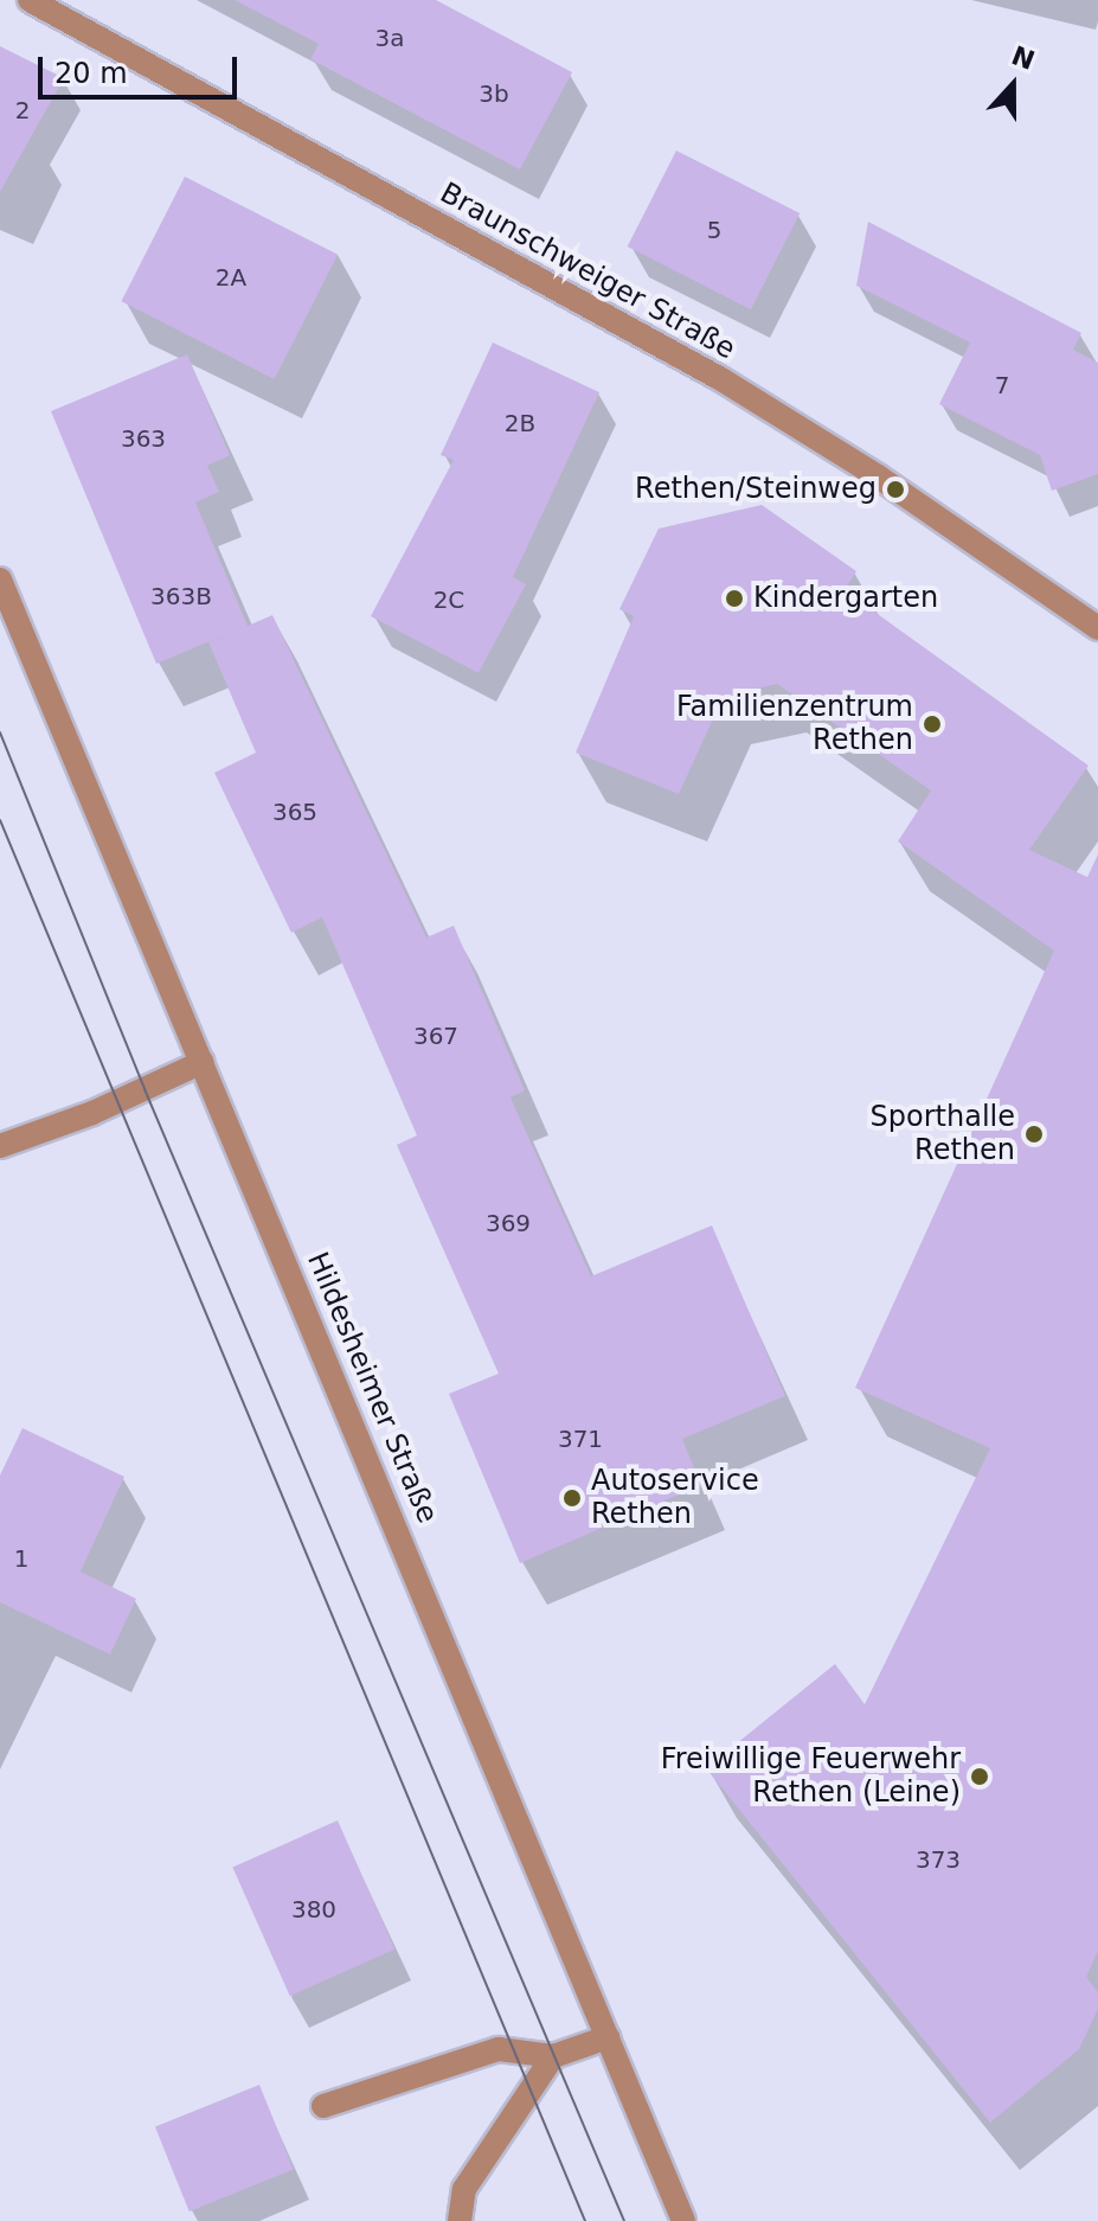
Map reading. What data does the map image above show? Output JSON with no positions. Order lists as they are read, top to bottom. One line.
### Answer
{"streets":{"street":["Braunschweiger Straße","Hildesheimer Straße"]},"places":["Rethen/Steinweg","Kindergarten","Familienzentrum Rethen","Sporthalle Rethen","Autoservice Rethen","Freiwillige Feuerwehr Rethen (Leine)"],"house_numbers":["3a","3b","2","5","2A","7","2B","363","363B","2C","365","367","369","371","1","373","380"],"scale_bar":"20 m","north":"top"}
